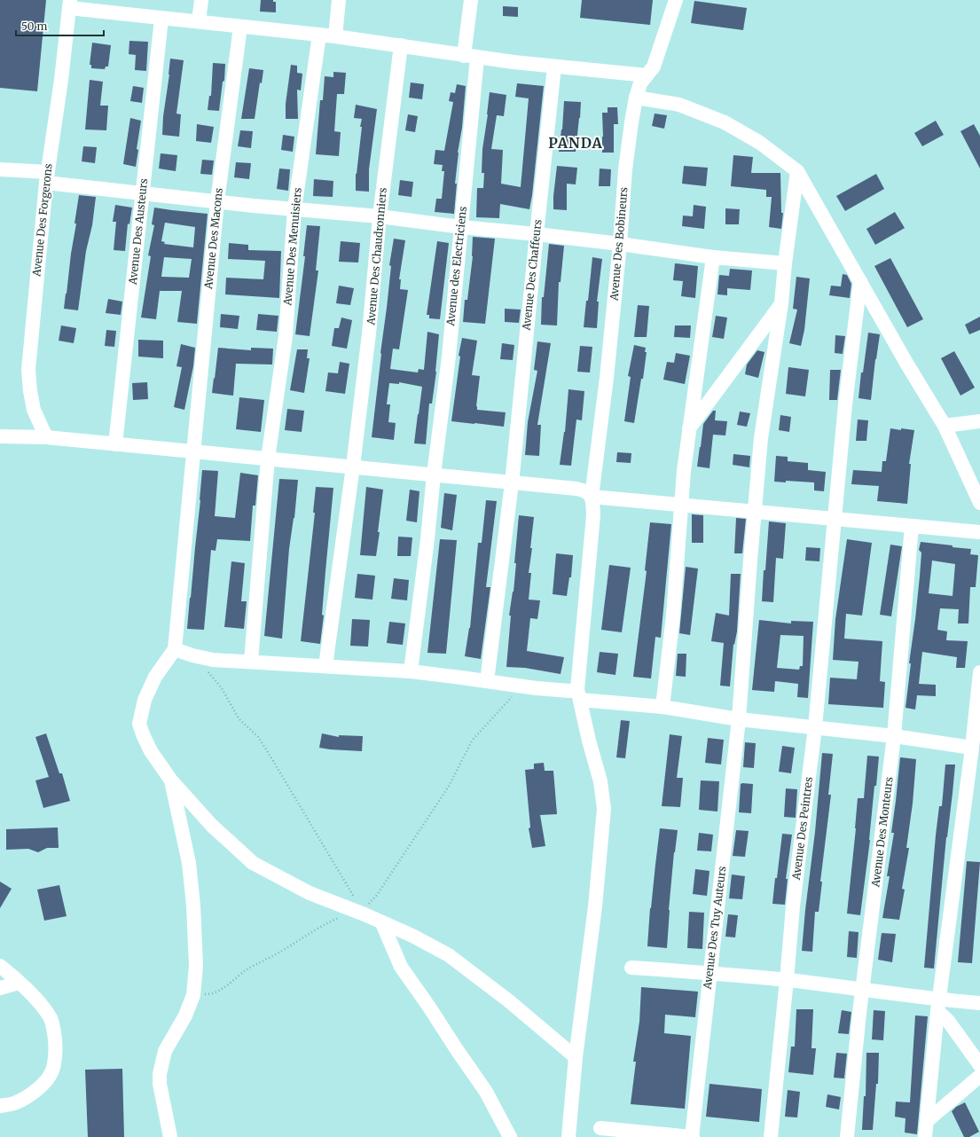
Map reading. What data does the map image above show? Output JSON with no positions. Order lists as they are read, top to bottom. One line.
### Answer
{"streets":{"street":["Avenue Des Forgerons","Avenue Des Austeurs","Avenue Des Macons","Avenue Des Bobineurs","Avenue Des Menuisiers","Avenue Des Chaudronniers","Avenue des Electriciens","Avenue Des Chaffeurs","Avenue Des Peintres","Avenue Des Monteurs","Avenue Des Tuy Auteurs"]},"districts":["PANDA"],"scale_bar":"50 m"}
